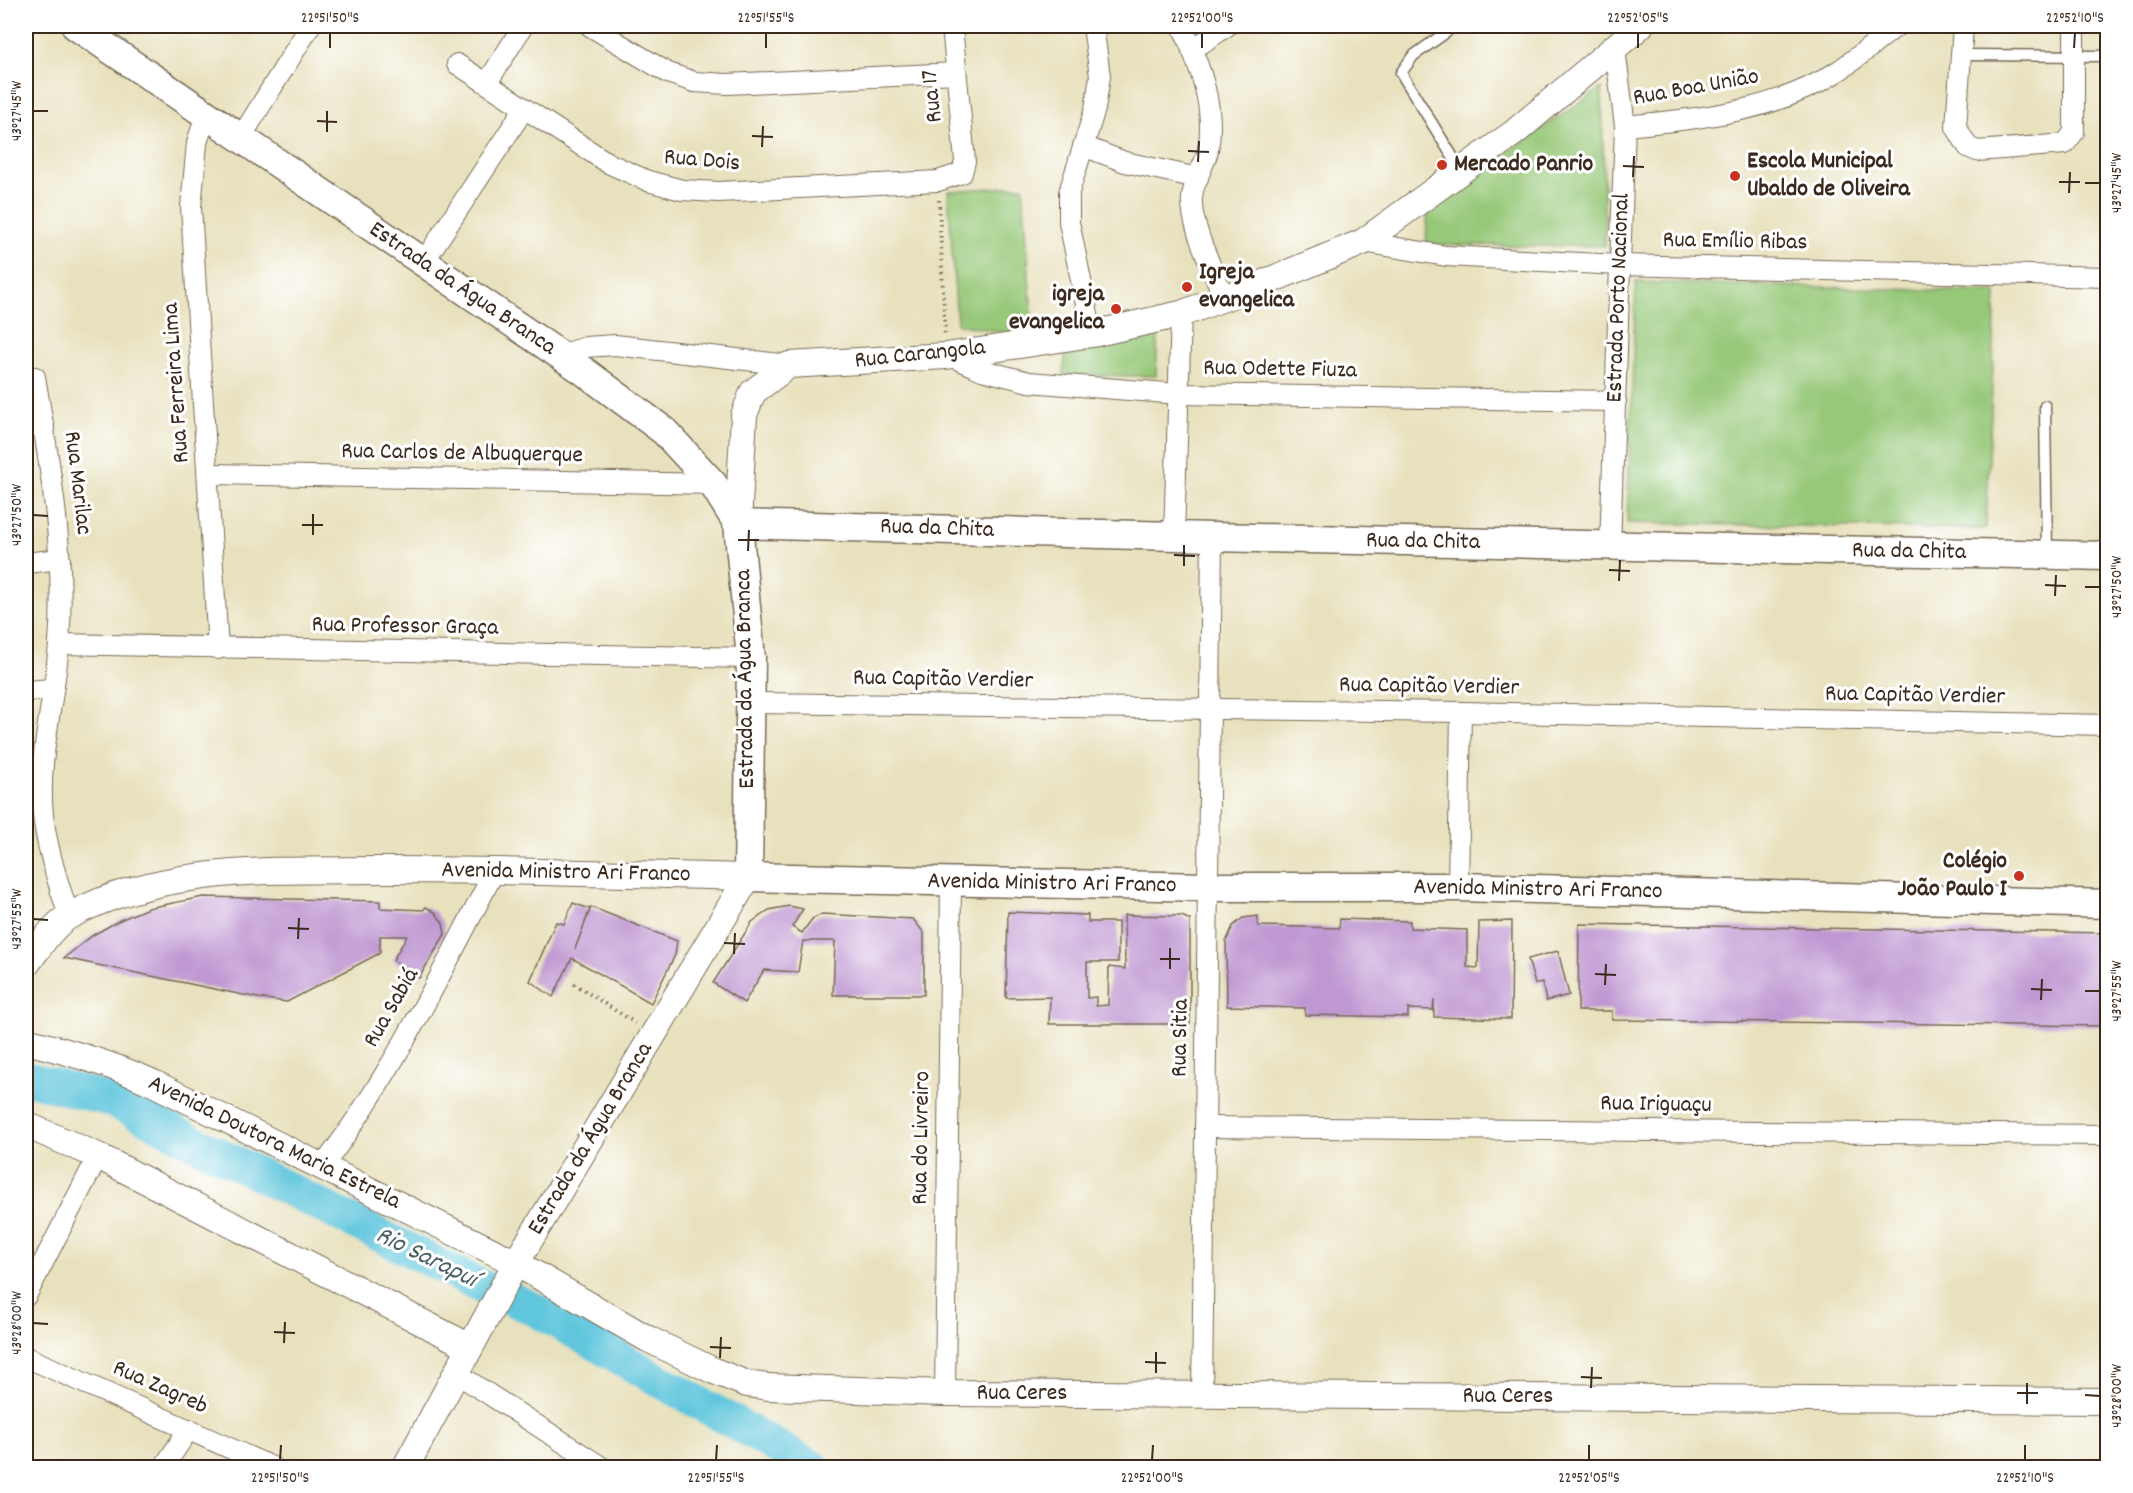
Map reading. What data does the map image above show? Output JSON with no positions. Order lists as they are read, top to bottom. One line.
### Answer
{"streets":{"main road":["Estrada da Água Branca","Rua da Chita","Avenida Ministro Ari Franco"],"street":["Rua Boa União","Rua 17","Rua Dois","Rua Emílio Ribas","Estrada Porto Nacional","Rua Carangola","Rua Odette Fiuza","Rua Ferreira Lima","Rua Carlos de Albuquerque","Rua Marilac","Rua Professor Graça","Rua Capitão Verdier","Rua Sabiá","Rua Sitia","Rua Iriguaçu","Rua do Livreiro","Avenida Doutora Maria Estrela","Rua Zagreb","Rua Ceres"]},"crossings":[["Rua Boa União","Estrada Porto Nacional"],["Rua 17","Rua Dois"],["Rua Emílio Ribas","Estrada Porto Nacional"],["Rua Emílio Ribas","Rua Carangola"],["Estrada da Água Branca","Rua Ferreira Lima"],["Estrada da Água Branca","Rua Carlos de Albuquerque"],["Estrada da Água Branca","Rua da Chita"],["Estrada da Água Branca","Rua Professor Graça"],["Estrada da Água Branca","Rua Capitão Verdier"],["Estrada da Água Branca","Avenida Ministro Ari Franco"],["Estrada da Água Branca","Avenida Doutora Maria Estrela"],["Estrada Porto Nacional","Rua Carangola"],["Estrada Porto Nacional","Rua Odette Fiuza"],["Estrada Porto Nacional","Rua da Chita"],["Rua Carangola","Rua Odette Fiuza"],["Rua Ferreira Lima","Rua Carlos de Albuquerque"],["Rua Ferreira Lima","Rua Professor Graça"],["Rua Marilac","Rua Professor Graça"],["Rua Marilac","Avenida Ministro Ari Franco"],["Rua da Chita","Rua Sitia"],["Rua Capitão Verdier","Rua Sitia"],["Avenida Ministro Ari Franco","Rua Sabiá"],["Avenida Ministro Ari Franco","Rua Sitia"],["Avenida Ministro Ari Franco","Rua do Livreiro"],["Rua Sabiá","Avenida Doutora Maria Estrela"],["Rua Sitia","Rua Iriguaçu"],["Rua Sitia","Rua Ceres"],["Rua do Livreiro","Avenida Doutora Maria Estrela"],["Rua do Livreiro","Rua Ceres"],["Avenida Doutora Maria Estrela","Rua Ceres"]],"water":["Rio Sarapuí"],"places":["Mercado Panrio","Escola Municipal Ubaldo de Oliveira","Igreja evangelica","igreja evangelica","Colégio João Paulo I"],"coordinates":["22°51'50\"S","22°51'55\"S","22°52'00\"S","22°52'05\"S","22°52'10\"S","43°27'45\"W","43°27'50\"W","43°27'55\"W","43°28'00\"W"]}
